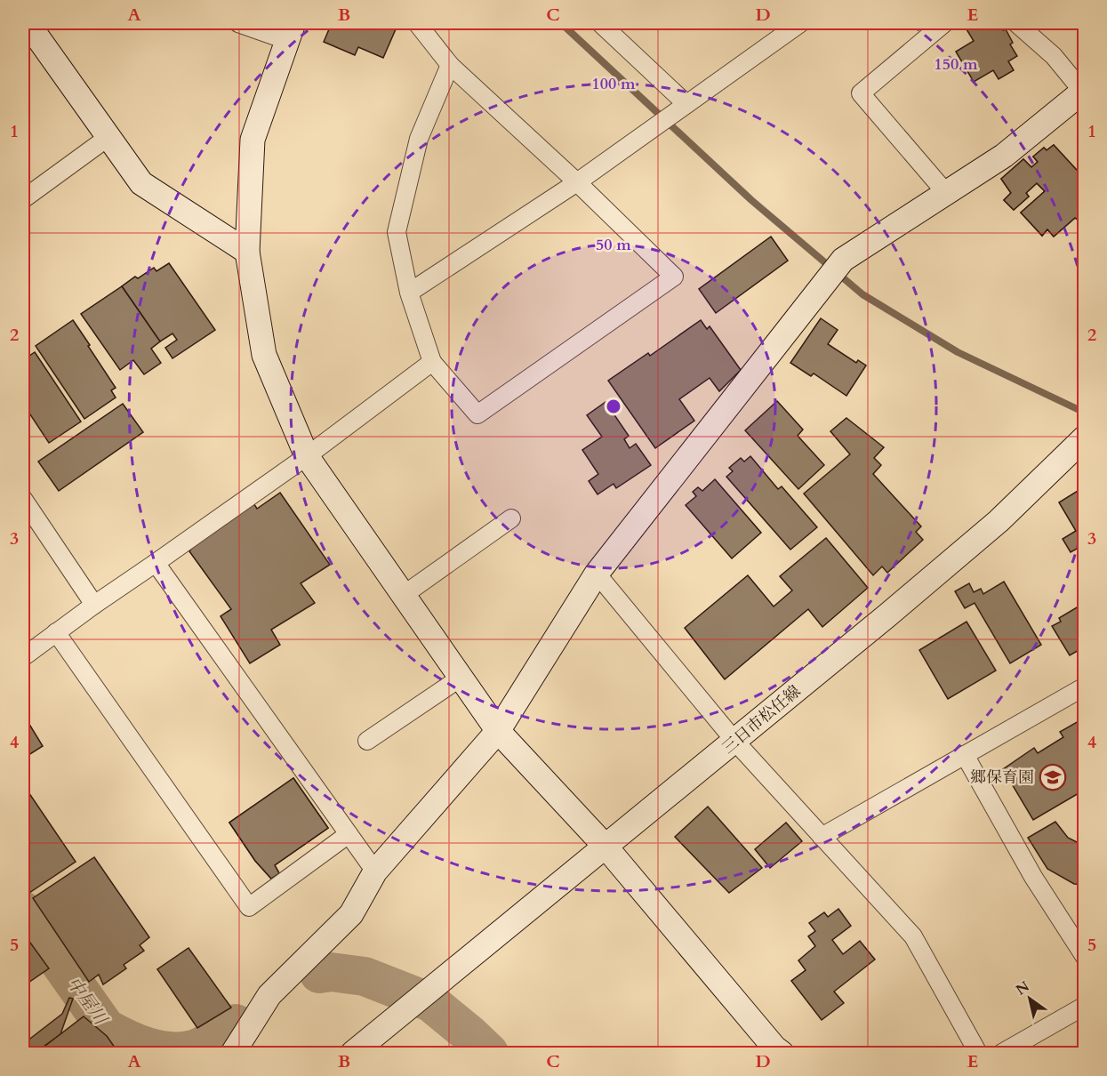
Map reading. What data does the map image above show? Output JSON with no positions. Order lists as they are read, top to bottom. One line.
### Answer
{"streets":{"street":["三日市松任線"]},"water":["中屋川"],"places":{"school or university":["郷保育園"]},"north":"top left","grid":{"columns":["A","B","C","D","E"],"rows":["1","2","3","4","5"]},"rings":["150 m","100 m","50 m"]}
